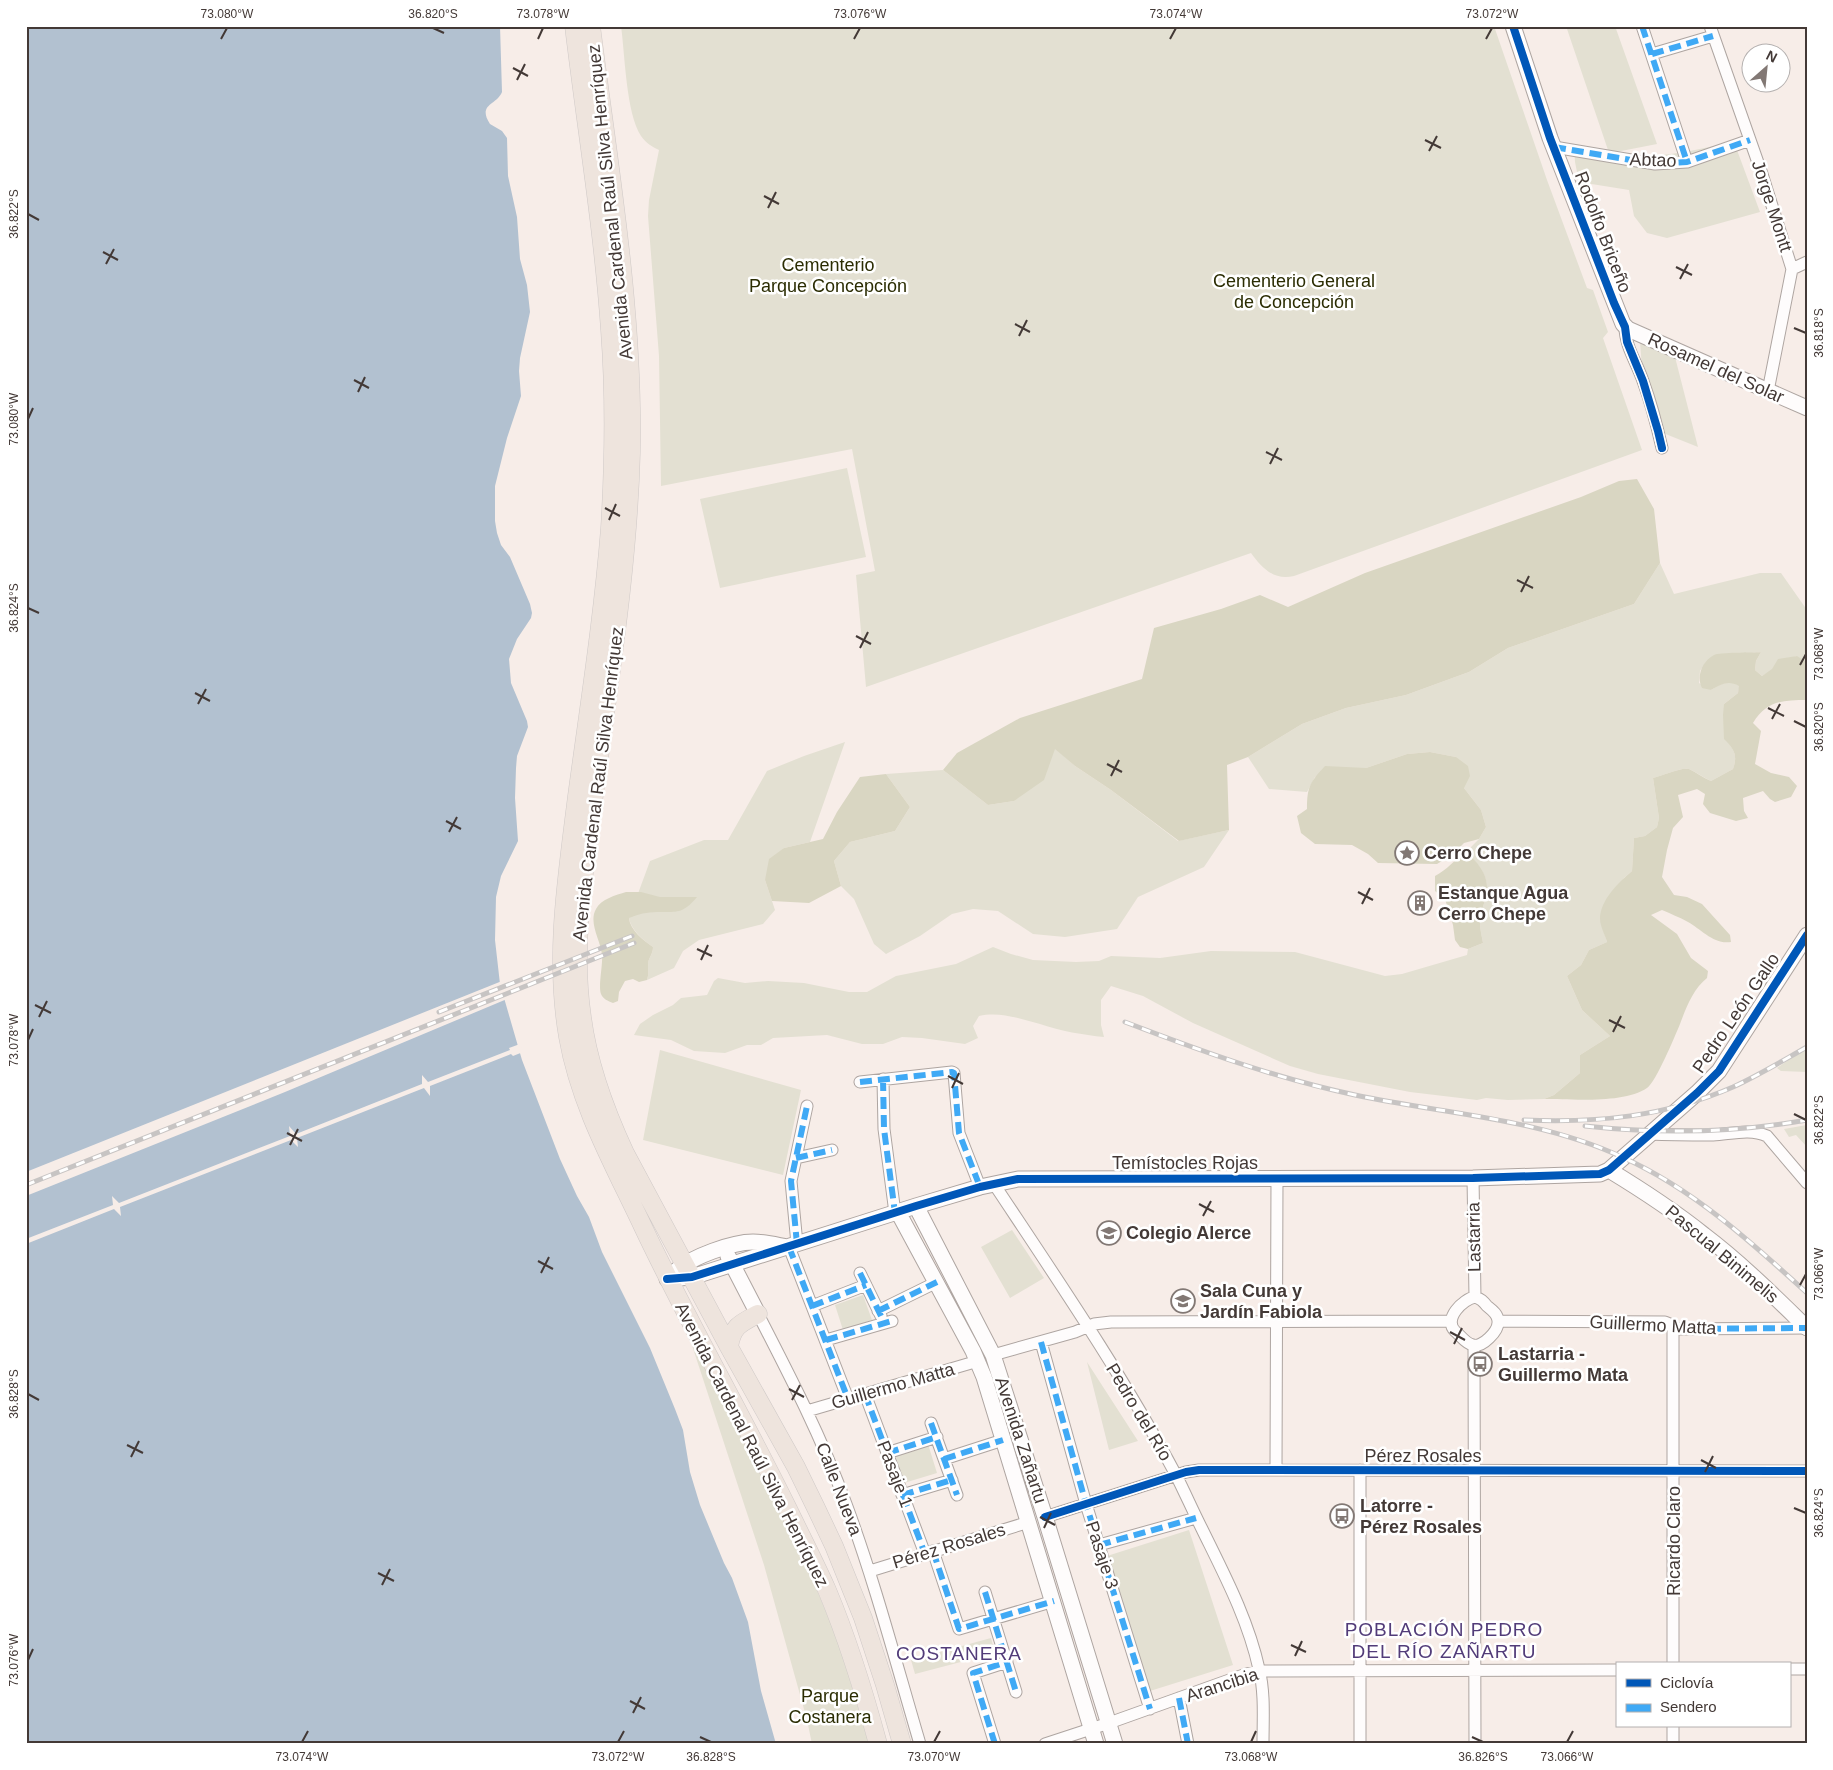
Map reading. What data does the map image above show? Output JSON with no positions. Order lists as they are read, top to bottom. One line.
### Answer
{"streets":{"main road":["Avenida Cardenal Raúl Silva Henríquez"],"street":["Abtao","Jorge Montt","Rodolfo Briceño","Rosamel del Solar","Pedro León Gallo","Temístocles Rojas","Lastarria","Pascual Binimelis","Guillermo Matta","Pedro del Río","Avenida Zañartu","Pérez Rosales","Pasaje 1","Calle Nueva","Ricardo Claro","Pasaje 3","Arancibia"]},"crossings":[["Abtao","Jorge Montt"],["Abtao","Rodolfo Briceño"],["Avenida Cardenal Raúl Silva Henríquez","Temístocles Rojas"],["Jorge Montt","Rosamel del Solar"],["Rodolfo Briceño","Rosamel del Solar"],["Pedro León Gallo","Temístocles Rojas"],["Pedro León Gallo","Pascual Binimelis"],["Temístocles Rojas","Lastarria"],["Temístocles Rojas","Pedro del Río"],["Temístocles Rojas","Avenida Zañartu"],["Temístocles Rojas","Calle Nueva"],["Lastarria","Guillermo Matta"],["Pascual Binimelis","Guillermo Matta"],["Guillermo Matta","Avenida Zañartu"],["Guillermo Matta","Pasaje 1"],["Guillermo Matta","Calle Nueva"],["Guillermo Matta","Ricardo Claro"],["Pedro del Río","Pérez Rosales"],["Pedro del Río","Arancibia"],["Avenida Zañartu","Pérez Rosales"],["Avenida Zañartu","Arancibia"],["Pérez Rosales","Pasaje 1"],["Pérez Rosales","Calle Nueva"],["Pérez Rosales","Ricardo Claro"],["Pérez Rosales","Pasaje 3"],["Pasaje 3","Arancibia"]],"districts":["POBLACIÓN PEDRO DEL RÍO ZAÑARTU","COSTANERA"],"parks":["Cementerio Parque Concepción","Cementerio General de Concepción","Parque Costanera"],"places":{"place":["Cerro Chepe"],"building":["Estanque Agua Cerro Chepe"],"school or university":["Colegio Alerce","Sala Cuna y Jardín Fabiola"],"bus stop":["Lastarria - Guillermo Mata","Latorre - Pérez Rosales"]},"legend":["Ciclovía","Sendero"],"north":"top right","coordinates":["73.080°W","36.820°S","73.078°W","73.076°W","73.074°W","73.072°W","36.822°S","36.818°S","36.824°S","73.068°W","73.066°W","36.828°S","73.070°W","36.826°S"]}
